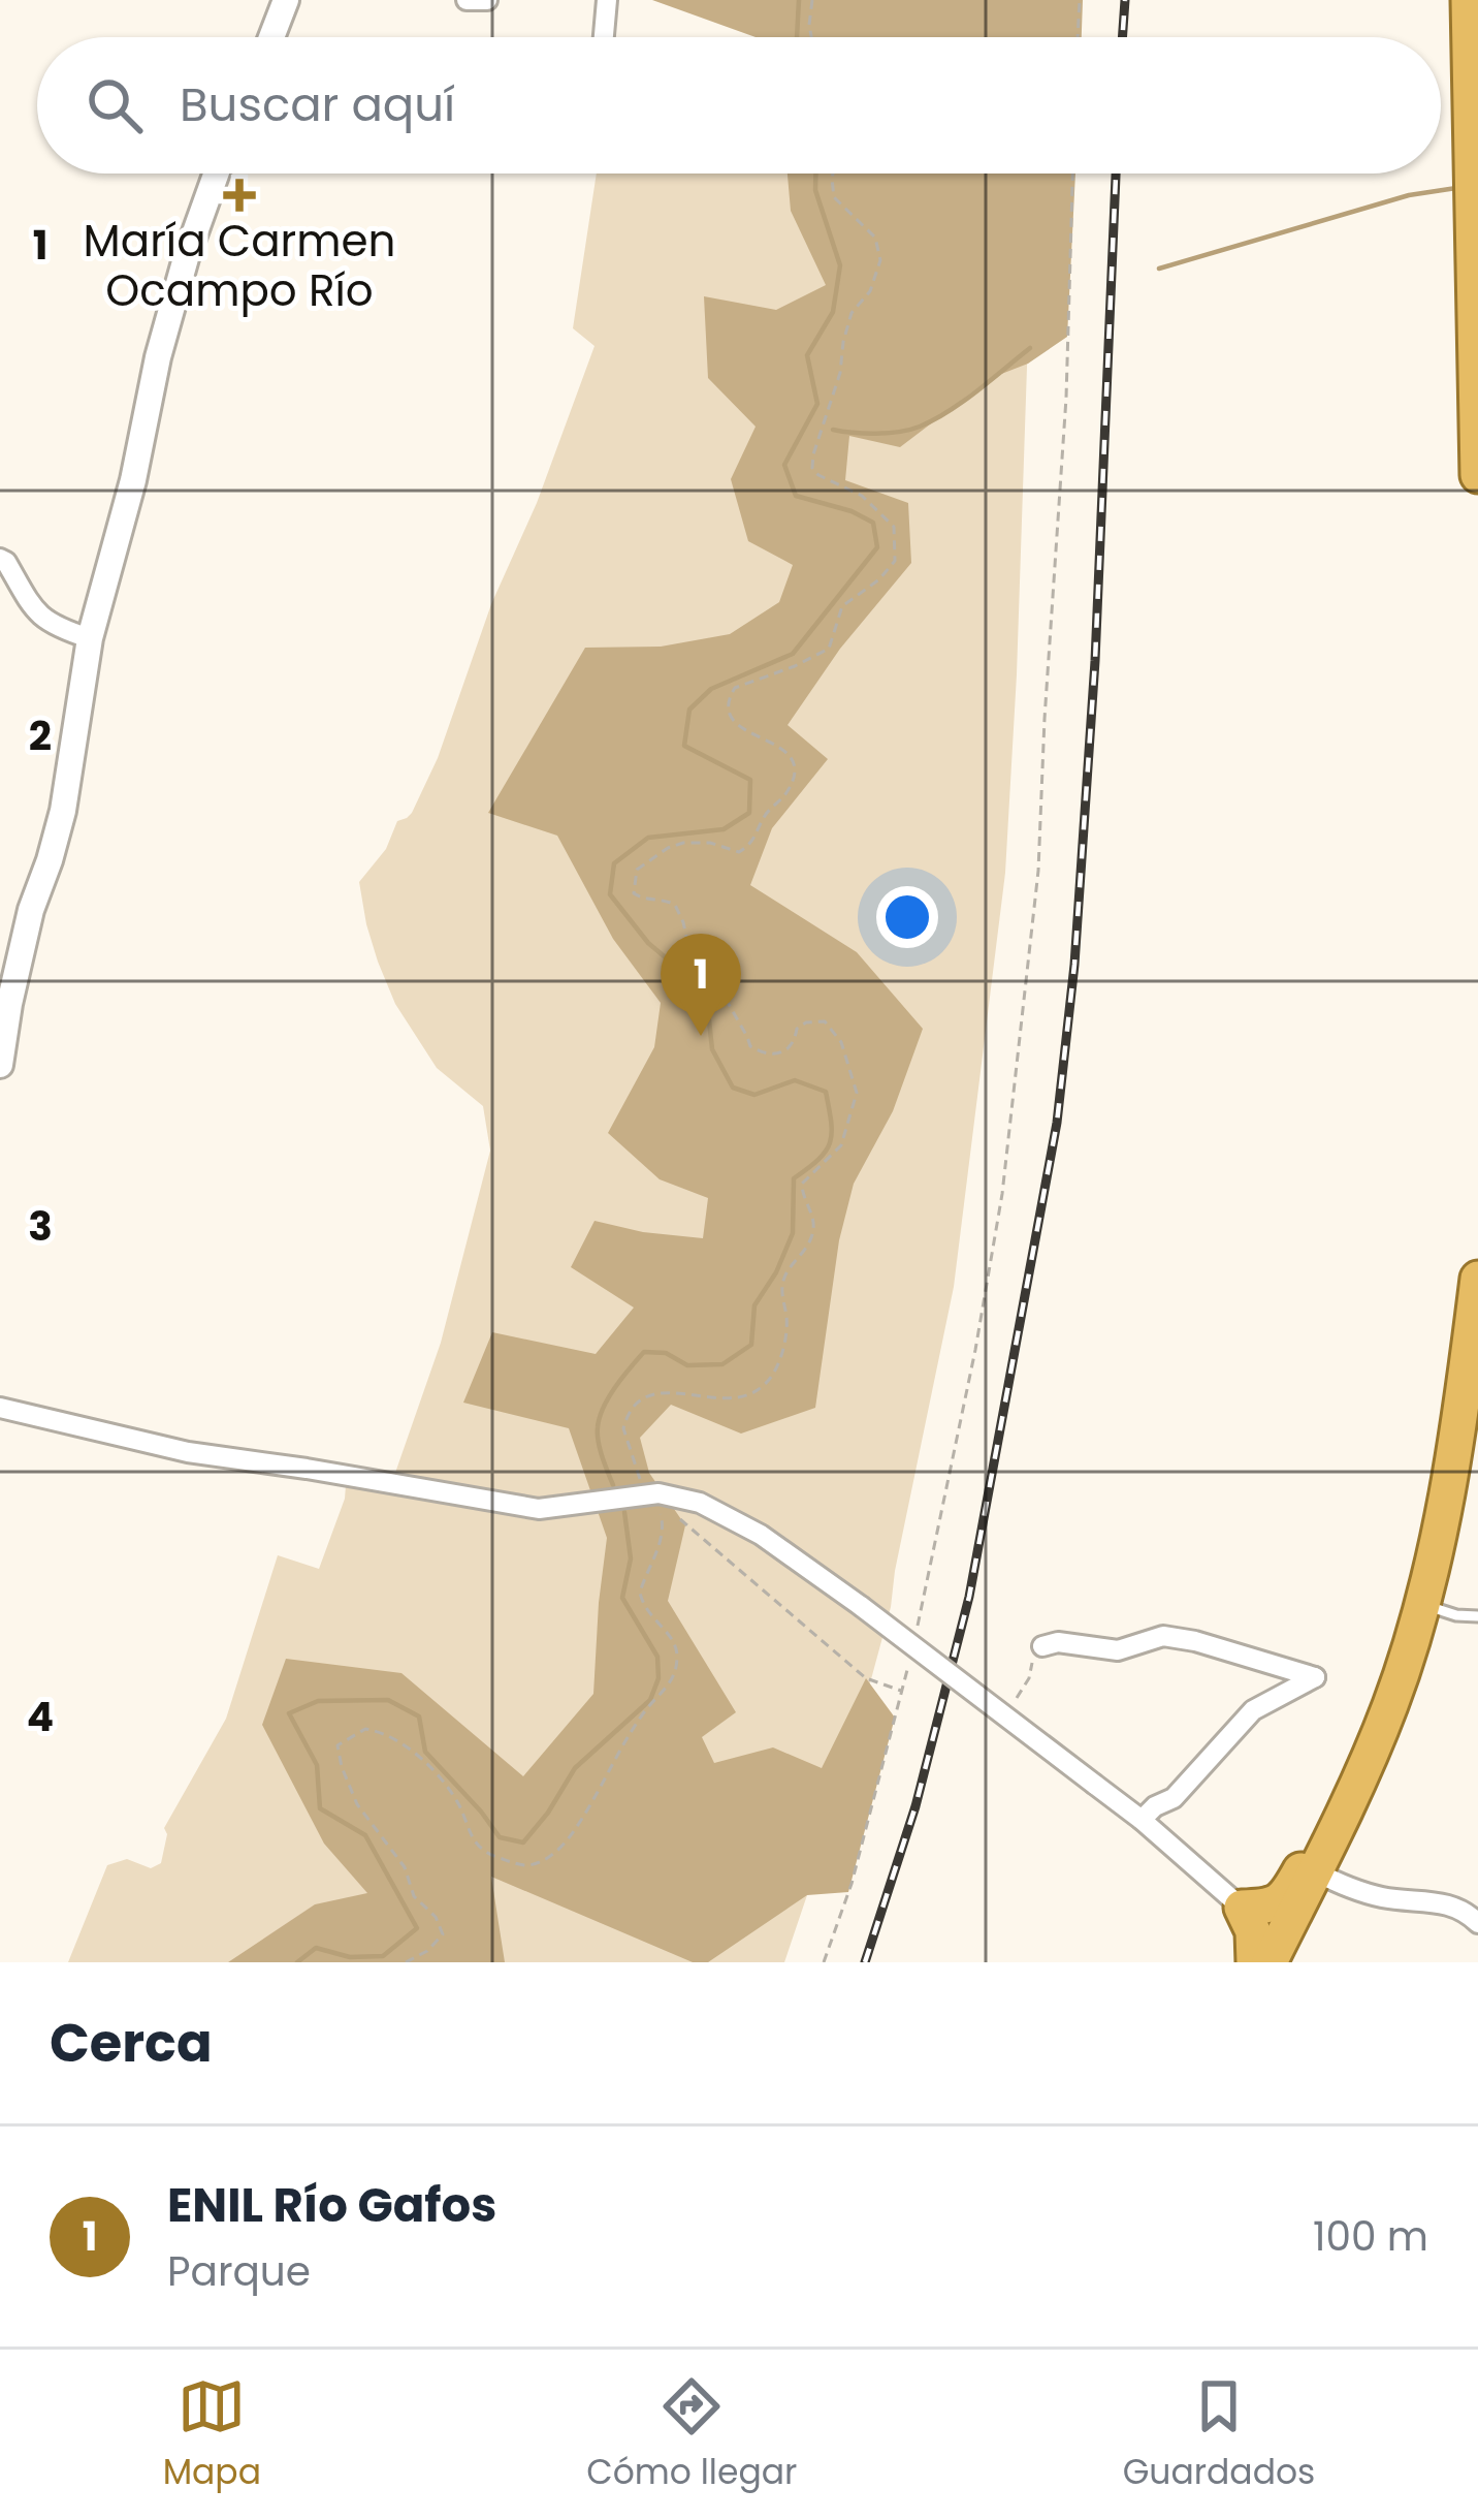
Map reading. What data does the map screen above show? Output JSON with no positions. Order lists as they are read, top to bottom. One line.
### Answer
{"places":{"health":["María Carmen Ocampo Río"]},"page":{"search":"Buscar aquí","pins":"1","heading":"Cerca","list":[{"mark":"1","name":"ENIL Río Gafos","note":"Parque","value":"100 m"}],"nav":["Mapa","Cómo llegar","Guardados"]},"grid":{"rows":["1","2","3","4"]}}
